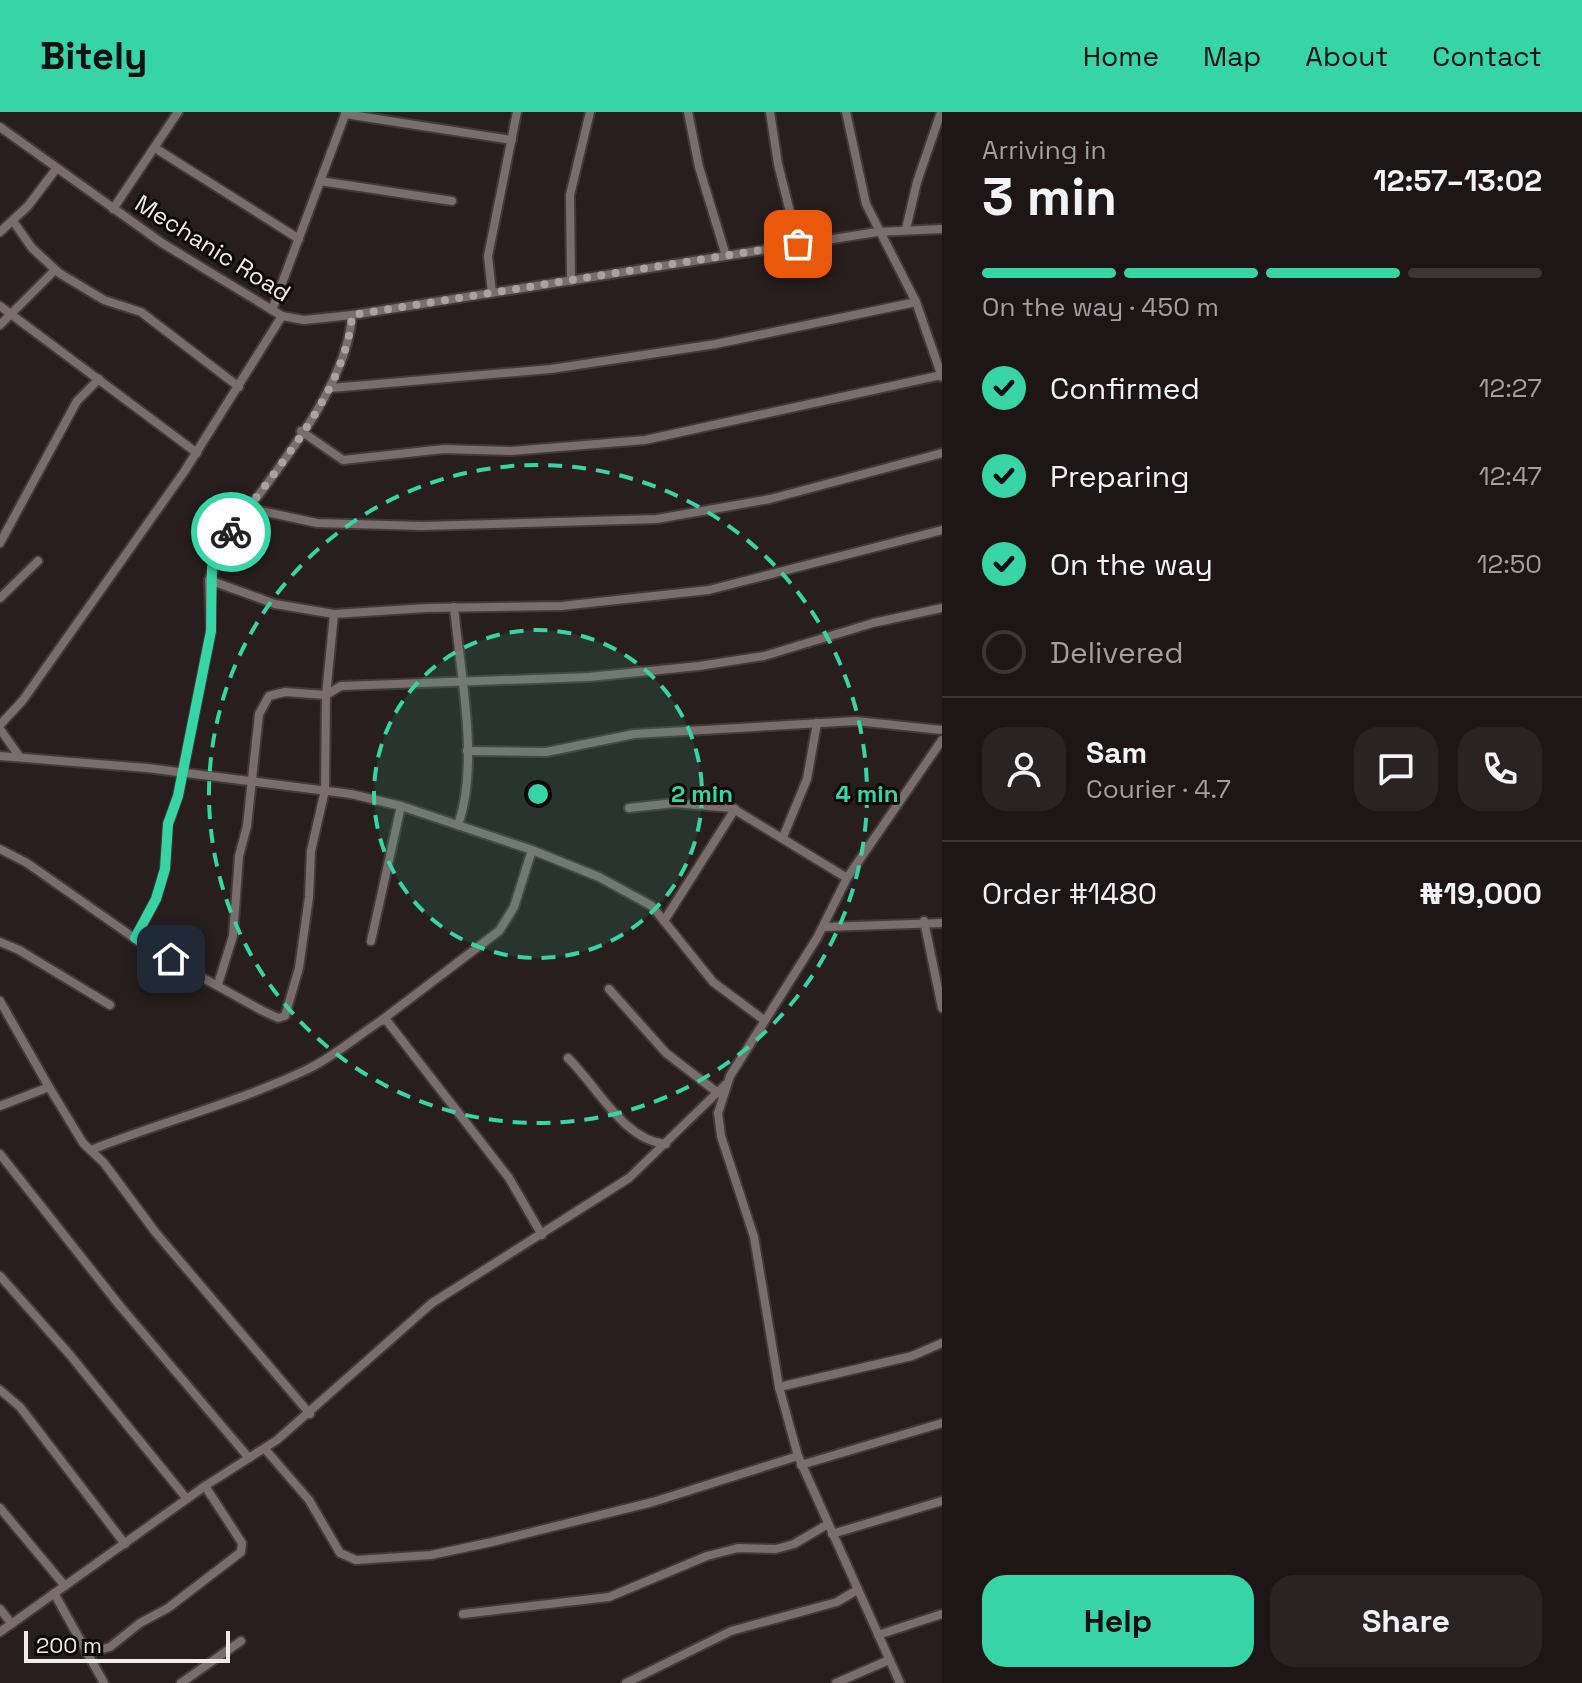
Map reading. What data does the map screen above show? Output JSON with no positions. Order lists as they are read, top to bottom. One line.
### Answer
{"streets":{"street":["Mechanic Road"]},"scale_bar":"200 m","page":{"header":"Bitely","nav":["Home","Map","About","Contact"],"heading":["3 min","Arriving in","12:57–13:02"],"panel":["Sam","Courier · 4.7","Order #1480","₦19,000"],"bar":"On the way · 450 m","list":[["Confirmed","12:27"],["Preparing","12:47"],["On the way","12:50"],"Delivered"],"buttons":["Help","Share"],"scale":"200 m"},"rings":["2 min","4 min"]}
